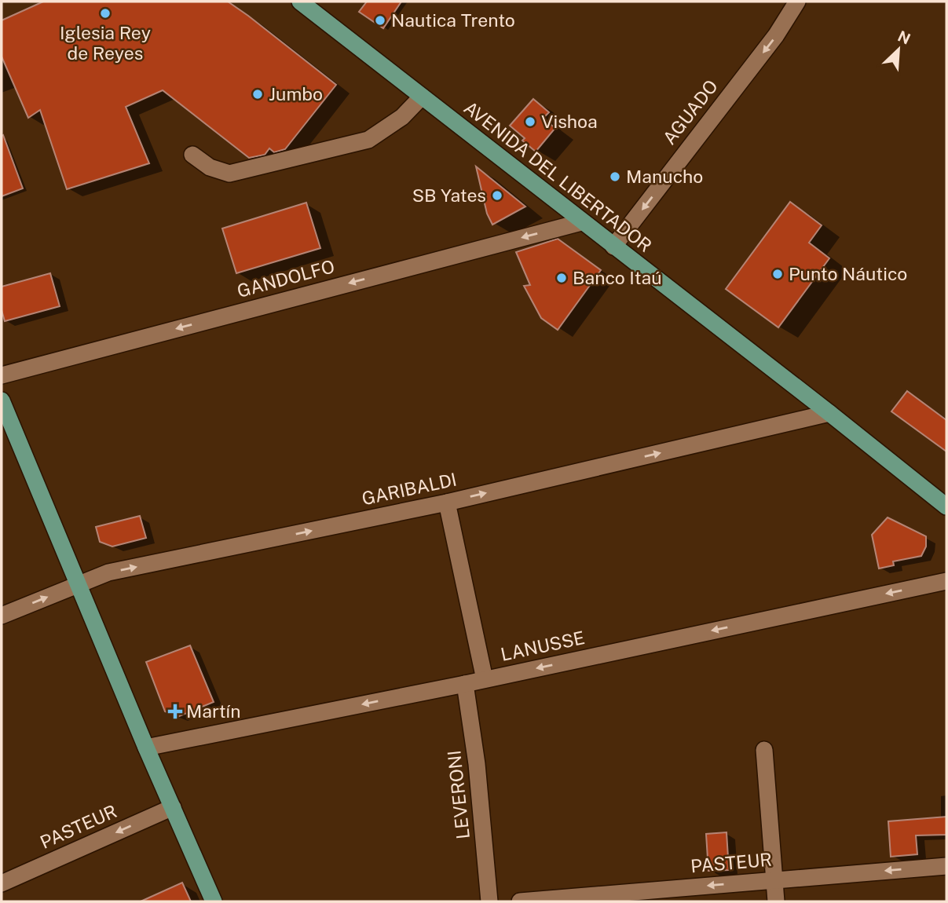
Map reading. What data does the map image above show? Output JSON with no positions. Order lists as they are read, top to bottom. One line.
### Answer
{"streets":{"main road":["AVENIDA DEL LIBERTADOR"],"street":["AGUADO","GANDOLFO","GARIBALDI","LANUSSE","LEVERONI","PASTEUR"]},"crossings":[["AGUADO","AVENIDA DEL LIBERTADOR"],["AVENIDA DEL LIBERTADOR","GANDOLFO"],["AVENIDA DEL LIBERTADOR","GARIBALDI"],["LANUSSE","LEVERONI"]],"one_way":["AGUADO","GARIBALDI","LANUSSE","PASTEUR"],"places":{"other":["Iglesia Rey de Reyes","Nautica Trento","Jumbo","Vishoa","Manucho","SB Yates","Punto Náutico","Banco Itaú"],"health":["Martín"]},"north":"top right"}
